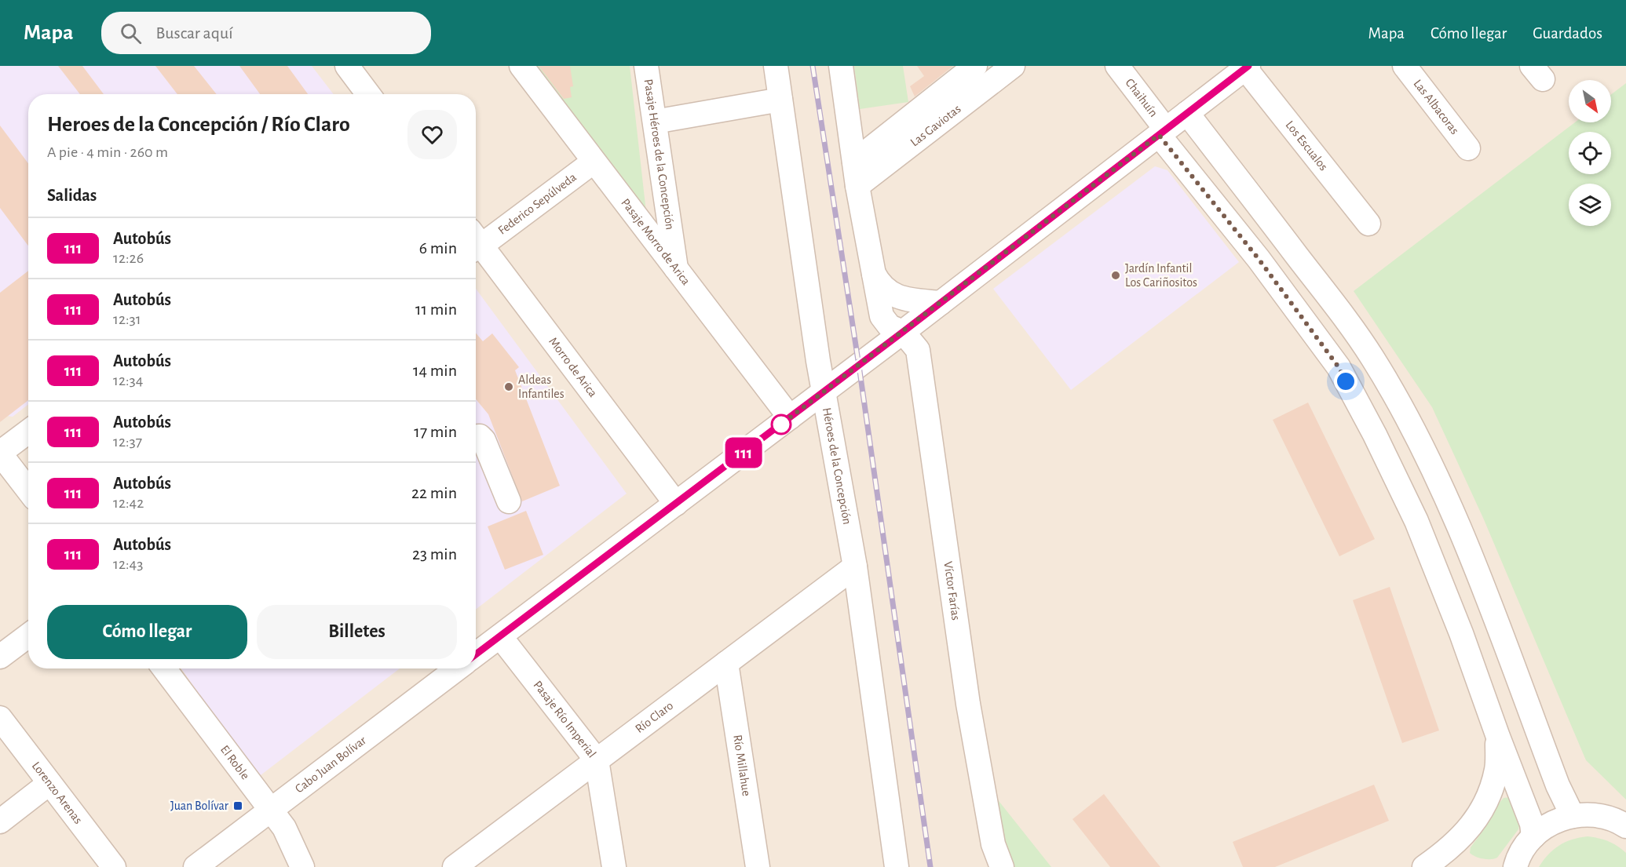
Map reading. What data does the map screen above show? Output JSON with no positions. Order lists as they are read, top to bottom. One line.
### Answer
{"streets":{"street":["Chaihuín","Las Albacoras","Las Gaviotas","Los Escualos","Pasaje Héroes de la Concepción","Federico Sepúlveda","Pasaje Morro de Arica","Morro de Arica","Héroes de la Concepción","Víctor Farías","Río Claro","Pasaje Río Imperial","El Roble","Cabo Juan Bolívar","Río Millahue","Lorenzo Arenas"]},"crossings":[["Pasaje Héroes de la Concepción","Pasaje Morro de Arica"],["Federico Sepúlveda","Pasaje Morro de Arica"],["Héroes de la Concepción","Río Claro"],["Río Claro","Pasaje Río Imperial"],["Río Claro","Río Millahue"],["El Roble","Cabo Juan Bolívar"]],"places":{"other":["Jardín Infantil Los Cariñositos","Aldeas Infantiles"],"transit":["Juan Bolívar"]},"lines":["bus line 111"],"north":"bottom right","page":{"header":"Mapa","search":"Buscar aquí","nav":["Mapa","Cómo llegar","Guardados"],"on_map":"111","heading":[["Heroes de la Concepción / Río Claro","A pie · 4 min · 260 m"],"Salidas"],"list":[{"mark":"111","name":"Autobús","note":"12:26","value":"6 min"},{"mark":"111","name":"Autobús","note":"12:31","value":"11 min"},{"mark":"111","name":"Autobús","note":"12:34","value":"14 min"},{"mark":"111","name":"Autobús","note":"12:37","value":"17 min"},{"mark":"111","name":"Autobús","note":"12:42","value":"22 min"},{"mark":"111","name":"Autobús","note":"12:43","value":"23 min"}],"buttons":["Cómo llegar","Billetes"]}}
